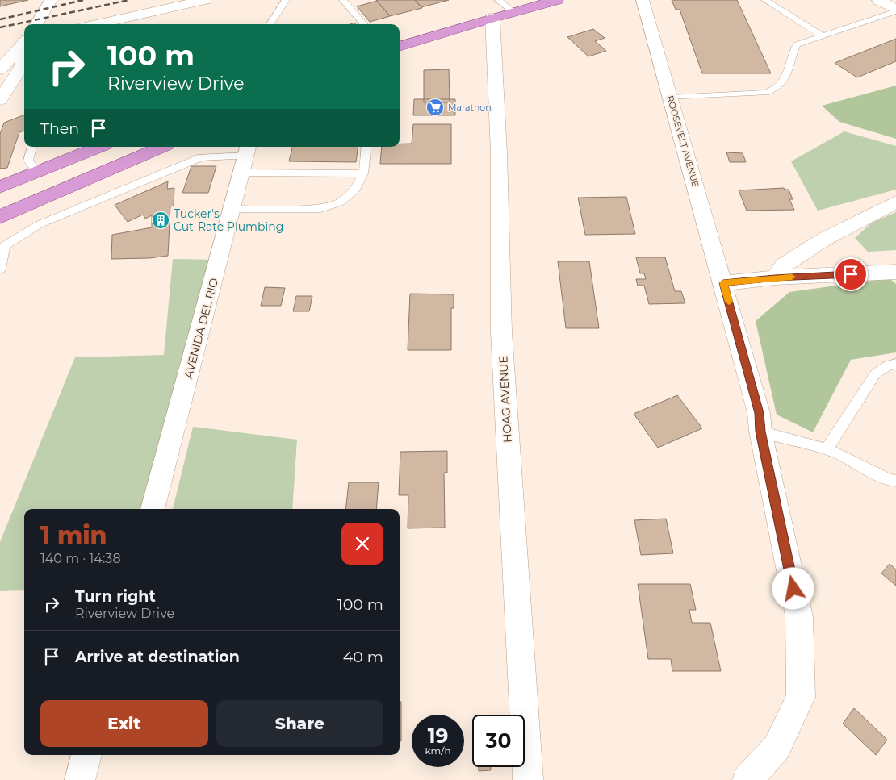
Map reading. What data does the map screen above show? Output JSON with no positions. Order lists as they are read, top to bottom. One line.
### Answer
{"streets":{"street":["ROOSEVELT AVENUE","AVENIDA DEL RIO","HOAG AVENUE"]},"places":{"supermarket":["Marathon"],"building":["Tucker's Cut-Rate Plumbing"]},"page":{"turn":["100 m","Riverview Drive"],"then":"Then","heading":["1 min","140 m · 14:38"],"list":[{"name":"Turn right","note":"Riverview Drive","value":"100 m"},{"name":"Arrive at destination","value":"40 m"}],"buttons":["Exit","Share"],"speed":"19 km/h","limit":"30"}}
